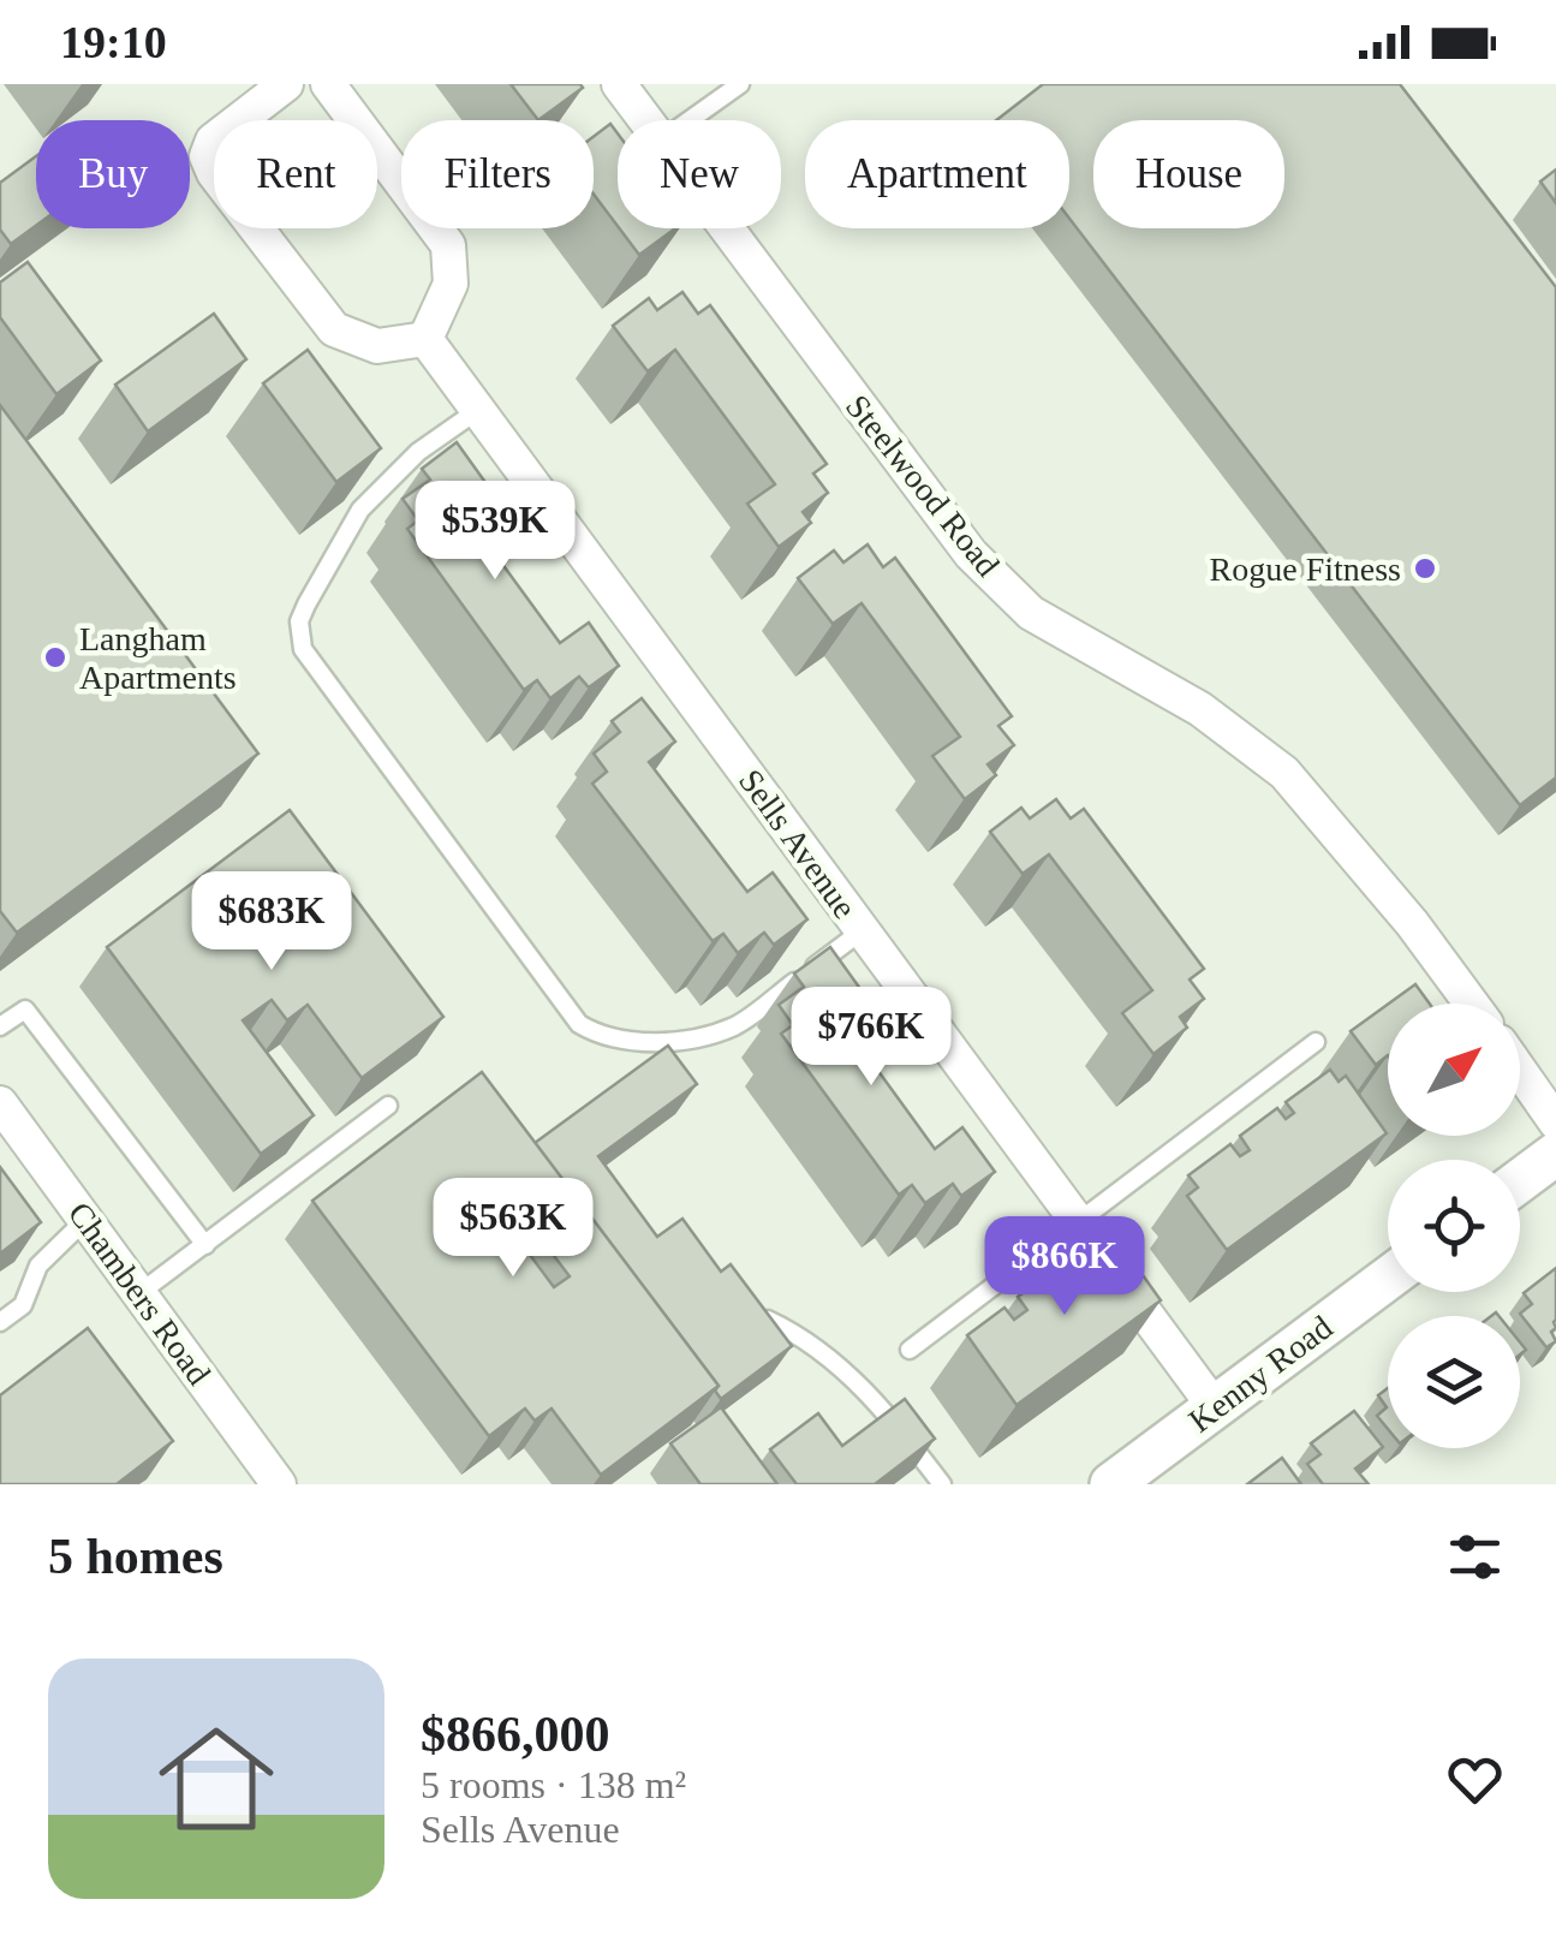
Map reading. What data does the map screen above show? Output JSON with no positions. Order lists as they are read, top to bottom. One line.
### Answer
{"streets":{"street":["Steelwood Road","Sells Avenue","Chambers Road","Kenny Road"]},"crossings":[["Sells Avenue","Kenny Road"]],"places":["Rogue Fitness","Langham Apartments"],"north":"top right","page":{"status":"19:10","chip":["Buy","Rent","Filters","New","Apartment","House"],"price":["$539K","$683K","$766K","$563K","$866K"],"heading":"5 homes","list":[{"name":"$866,000","note":"5 rooms · 138 m² · Sells Avenue"}]}}
